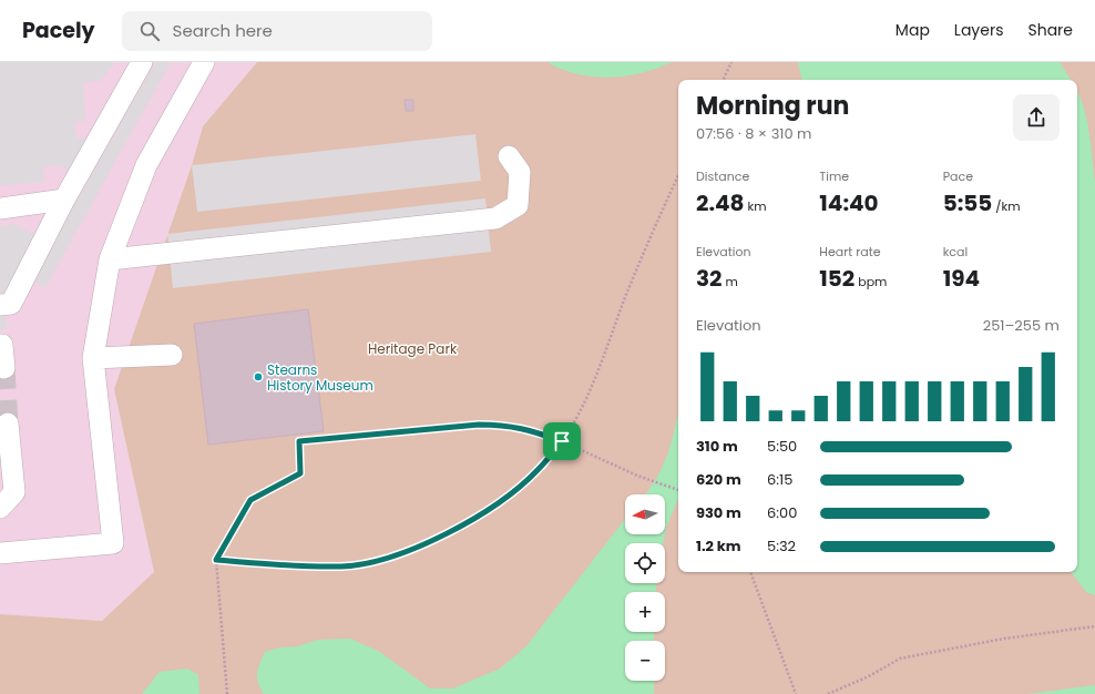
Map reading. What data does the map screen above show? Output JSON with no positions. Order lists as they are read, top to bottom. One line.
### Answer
{"parks":["Heritage Park"],"places":["Stearns History Museum"],"north":"left","page":{"header":"Pacely","search":"Search here","nav":["Map","Layers","Share"],"heading":["Morning run","07:56 · 8 × 310 m"],"stats":[["Distance","2.48 km"],["Time","14:40"],["Pace","5:55 /km"],["Elevation","32 m"],["Heart rate","152 bpm"],["kcal","194"]],"chart":["Elevation","251–255 m"],"list":[{"name":"310 m","note":"5:50"},{"name":"620 m","note":"6:15"},{"name":"930 m","note":"6:00"},{"name":"1.2 km","note":"5:32"}],"map_buttons":["+","−"]}}
